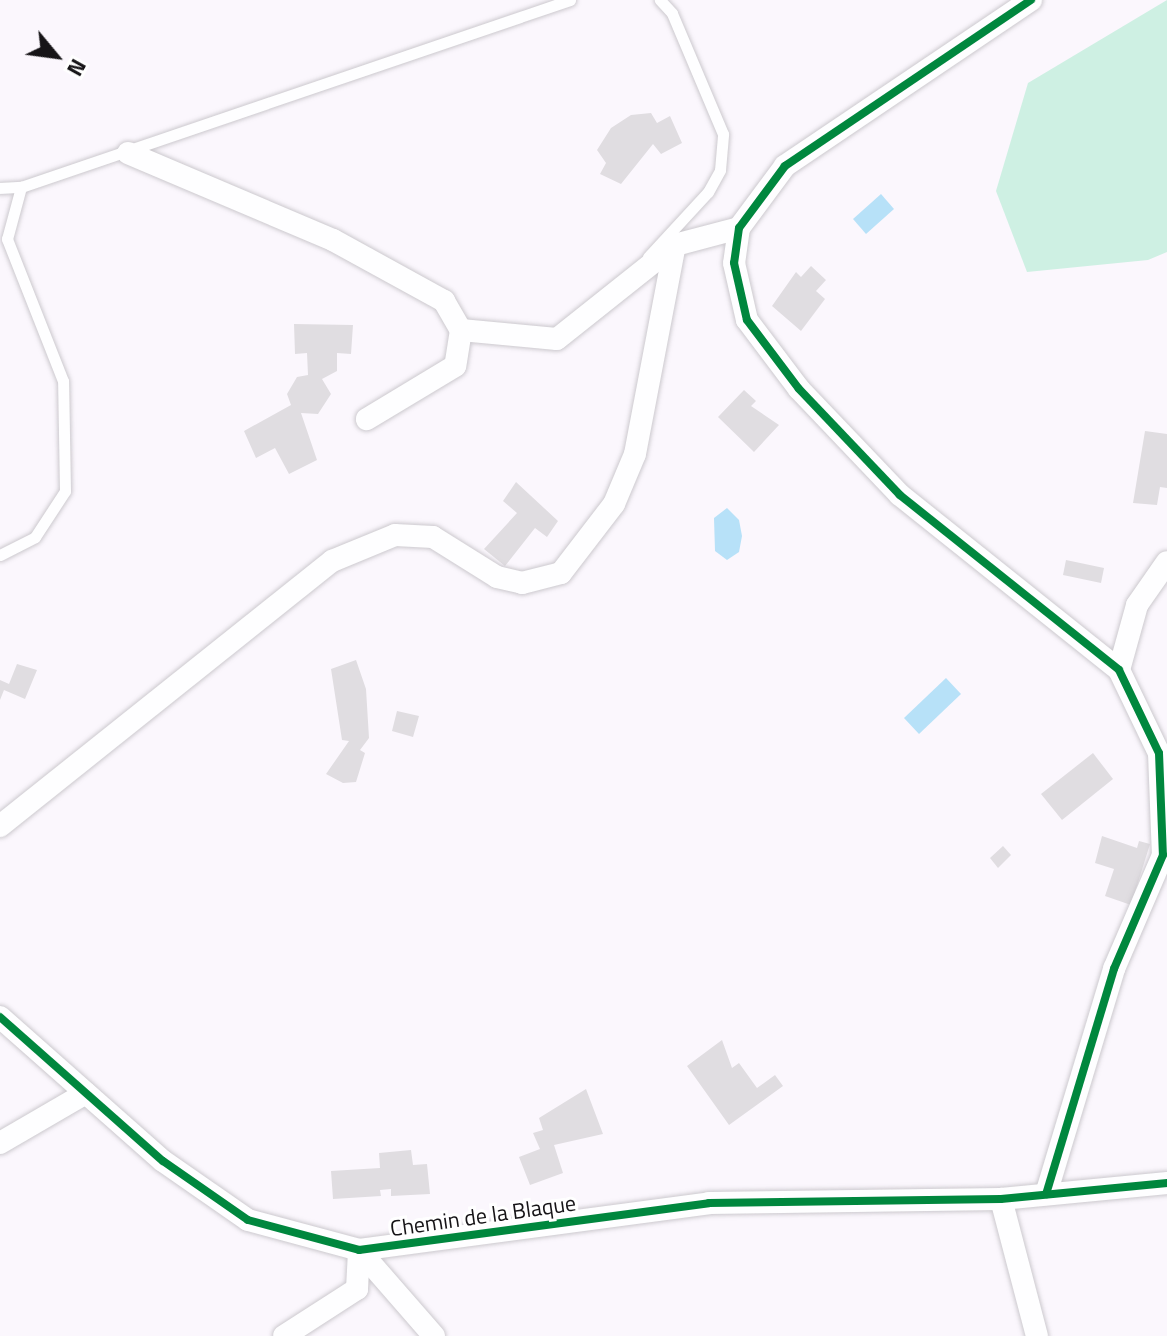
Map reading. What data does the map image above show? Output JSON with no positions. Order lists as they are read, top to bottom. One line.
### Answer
{"streets":{"street":["Chemin de la Blaque"]},"north":"bottom right"}
